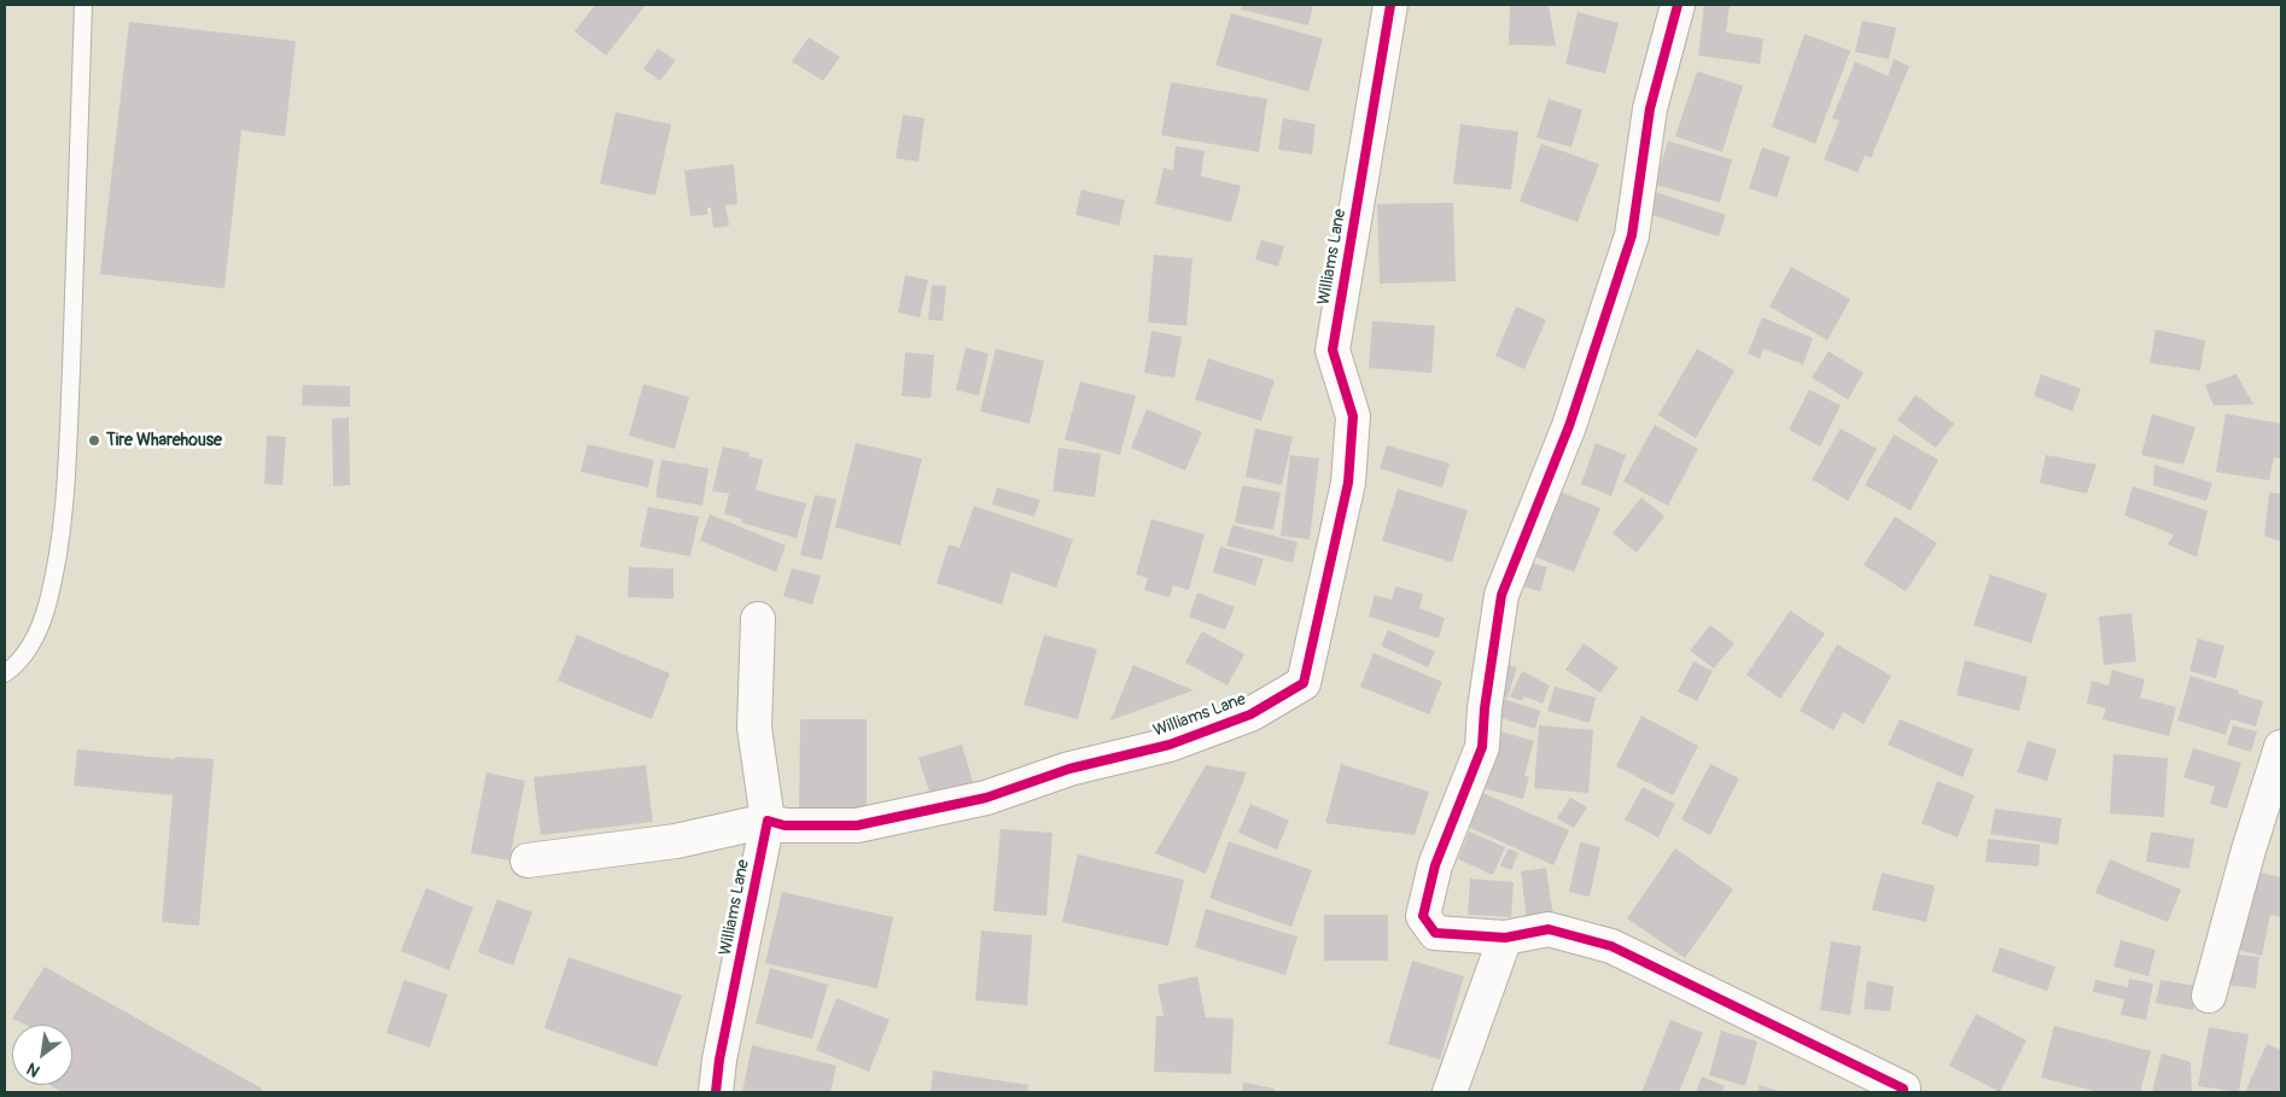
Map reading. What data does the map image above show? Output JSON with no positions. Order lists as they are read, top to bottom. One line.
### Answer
{"streets":{"street":["Williams Lane"]},"places":["Tire Wharehouse"],"north":"bottom left"}
